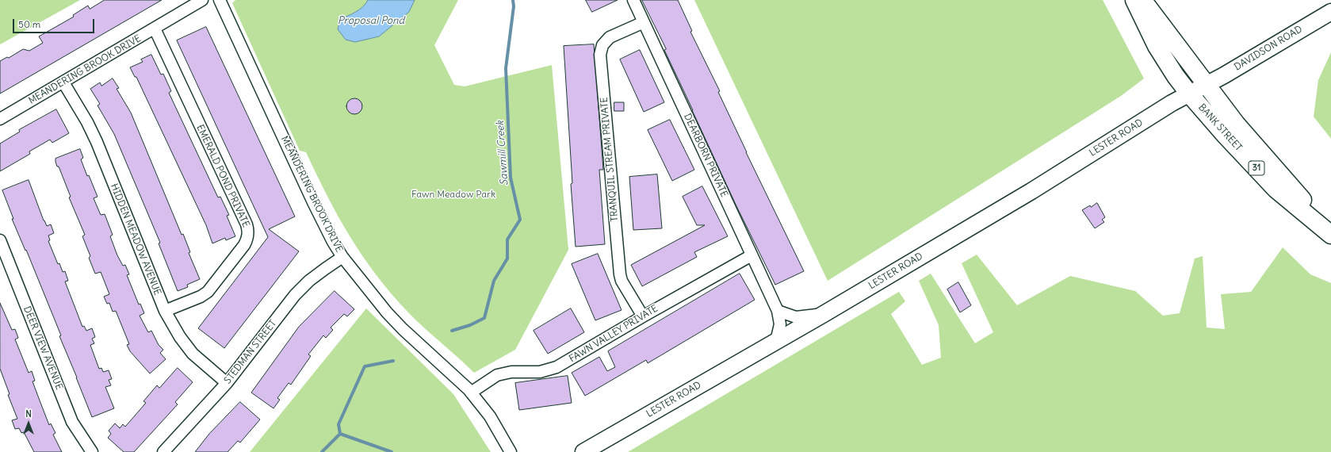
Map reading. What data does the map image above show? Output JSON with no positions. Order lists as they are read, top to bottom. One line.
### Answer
{"streets":{"main road":["DAVIDSON ROAD","BANK STREET","LESTER ROAD","31"],"street":["MEANDERING BROOK DRIVE","DEARBORN PRIVATE","TRANQUIL STREAM PRIVATE","EMERALD POND PRIVATE","HIDDEN MEADOW AVENUE","FAWN VALLEY PRIVATE","DEER VIEW AVENUE","STEDMAN STREET"]},"crossings":[["DAVIDSON ROAD","BANK STREET"],["DAVIDSON ROAD","LESTER ROAD"],["MEANDERING BROOK DRIVE","EMERALD POND PRIVATE"],["MEANDERING BROOK DRIVE","HIDDEN MEADOW AVENUE"],["MEANDERING BROOK DRIVE","FAWN VALLEY PRIVATE"],["MEANDERING BROOK DRIVE","STEDMAN STREET"],["BANK STREET","LESTER ROAD"],["LESTER ROAD","DEARBORN PRIVATE"],["DEARBORN PRIVATE","TRANQUIL STREAM PRIVATE"],["DEARBORN PRIVATE","FAWN VALLEY PRIVATE"],["TRANQUIL STREAM PRIVATE","FAWN VALLEY PRIVATE"],["EMERALD POND PRIVATE","HIDDEN MEADOW AVENUE"],["HIDDEN MEADOW AVENUE","STEDMAN STREET"]],"water":["Proposal Pond","Sawmill Creek"],"parks":["Fawn Meadow Park"],"scale_bar":"50 m","north":"top"}
